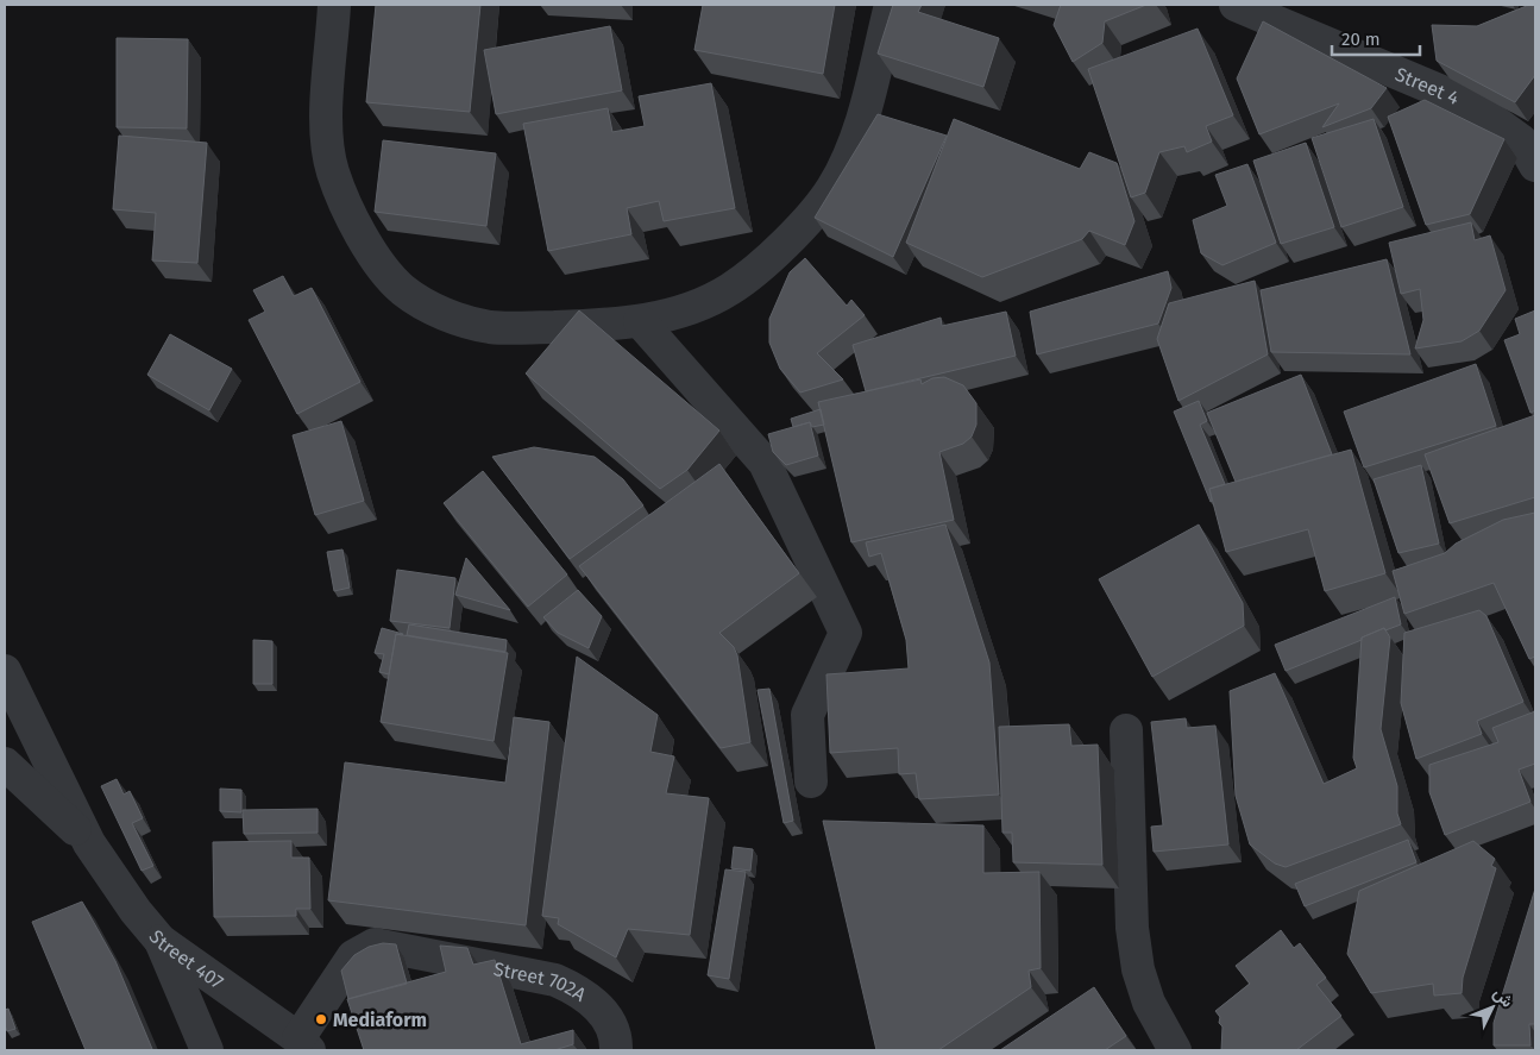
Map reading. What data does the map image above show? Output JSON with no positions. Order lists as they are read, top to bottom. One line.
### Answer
{"streets":{"street":["Street 4","Street 407","Street 702A"]},"crossings":[["Street 407","Street 702A"]],"places":["Mediaform"],"scale_bar":"20 m","north":"top right"}
